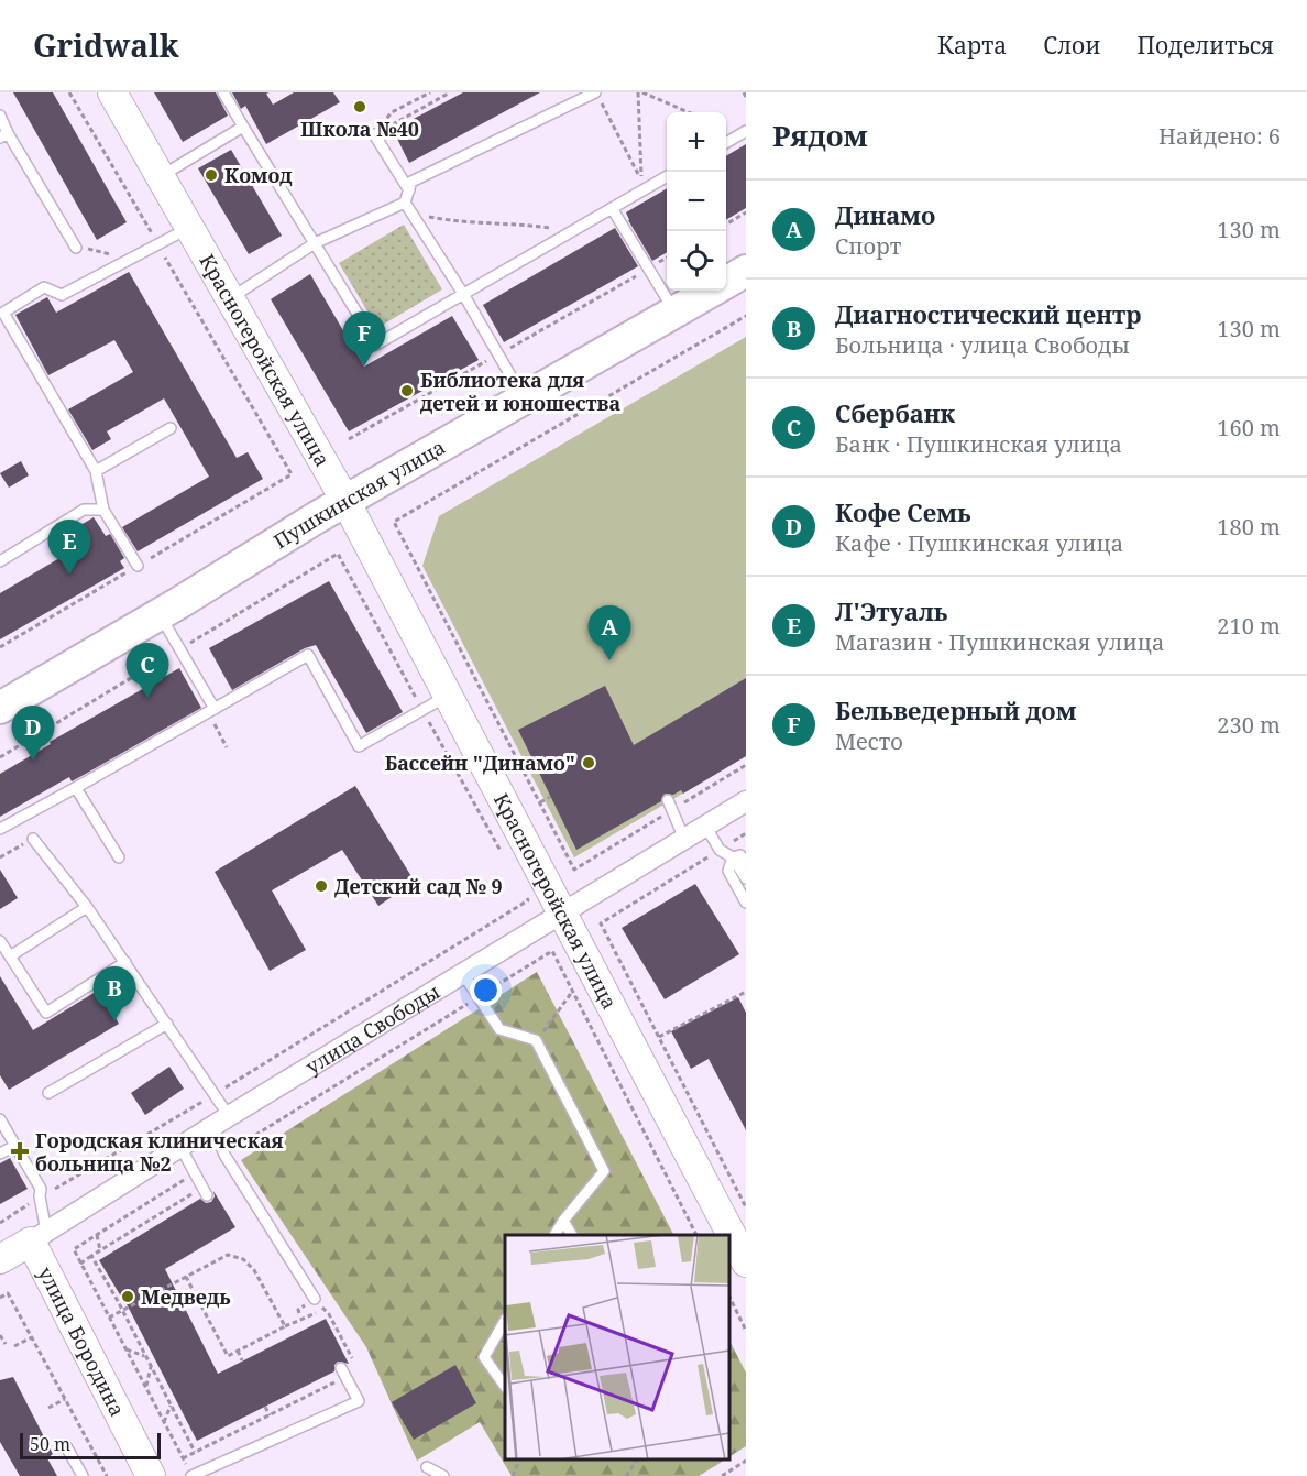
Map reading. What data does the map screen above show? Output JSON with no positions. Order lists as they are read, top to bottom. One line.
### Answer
{"streets":{"main road":["Пушкинская улица"],"street":["Красногеройская улица","улица Свободы","улица Бородина"]},"crossings":[["Красногеройская улица","Пушкинская улица"],["Красногеройская улица","улица Свободы"],["улица Свободы","улица Бородина"]],"places":{"other":["Школа №40","Комод","Библиотека для детей и юношества","Бассейн \"Динамо\"","Детский сад № 9","Медведь"],"health":["Городская клиническая больница №2"]},"scale_bar":"50 m","page":{"header":"Gridwalk","nav":["Карта","Слои","Поделиться"],"heading":["Рядом","Найдено: 6"],"map_buttons":["+","−"],"list":[{"mark":"A","name":"Динамо","note":"Спорт","value":"130 m"},{"mark":"B","name":"Диагностический центр","note":"Больница · улица Свободы","value":"130 m"},{"mark":"C","name":"Сбербанк","note":"Банк · Пушкинская улица","value":"160 m"},{"mark":"D","name":"Кофе Семь","note":"Кафе · Пушкинская улица","value":"180 m"},{"mark":"E","name":"Л'Этуаль","note":"Магазин · Пушкинская улица","value":"210 m"},{"mark":"F","name":"Бельведерный дом","note":"Место","value":"230 m"}],"pins":["F","E","A","C","D","B"],"scale":"50 m"}}
